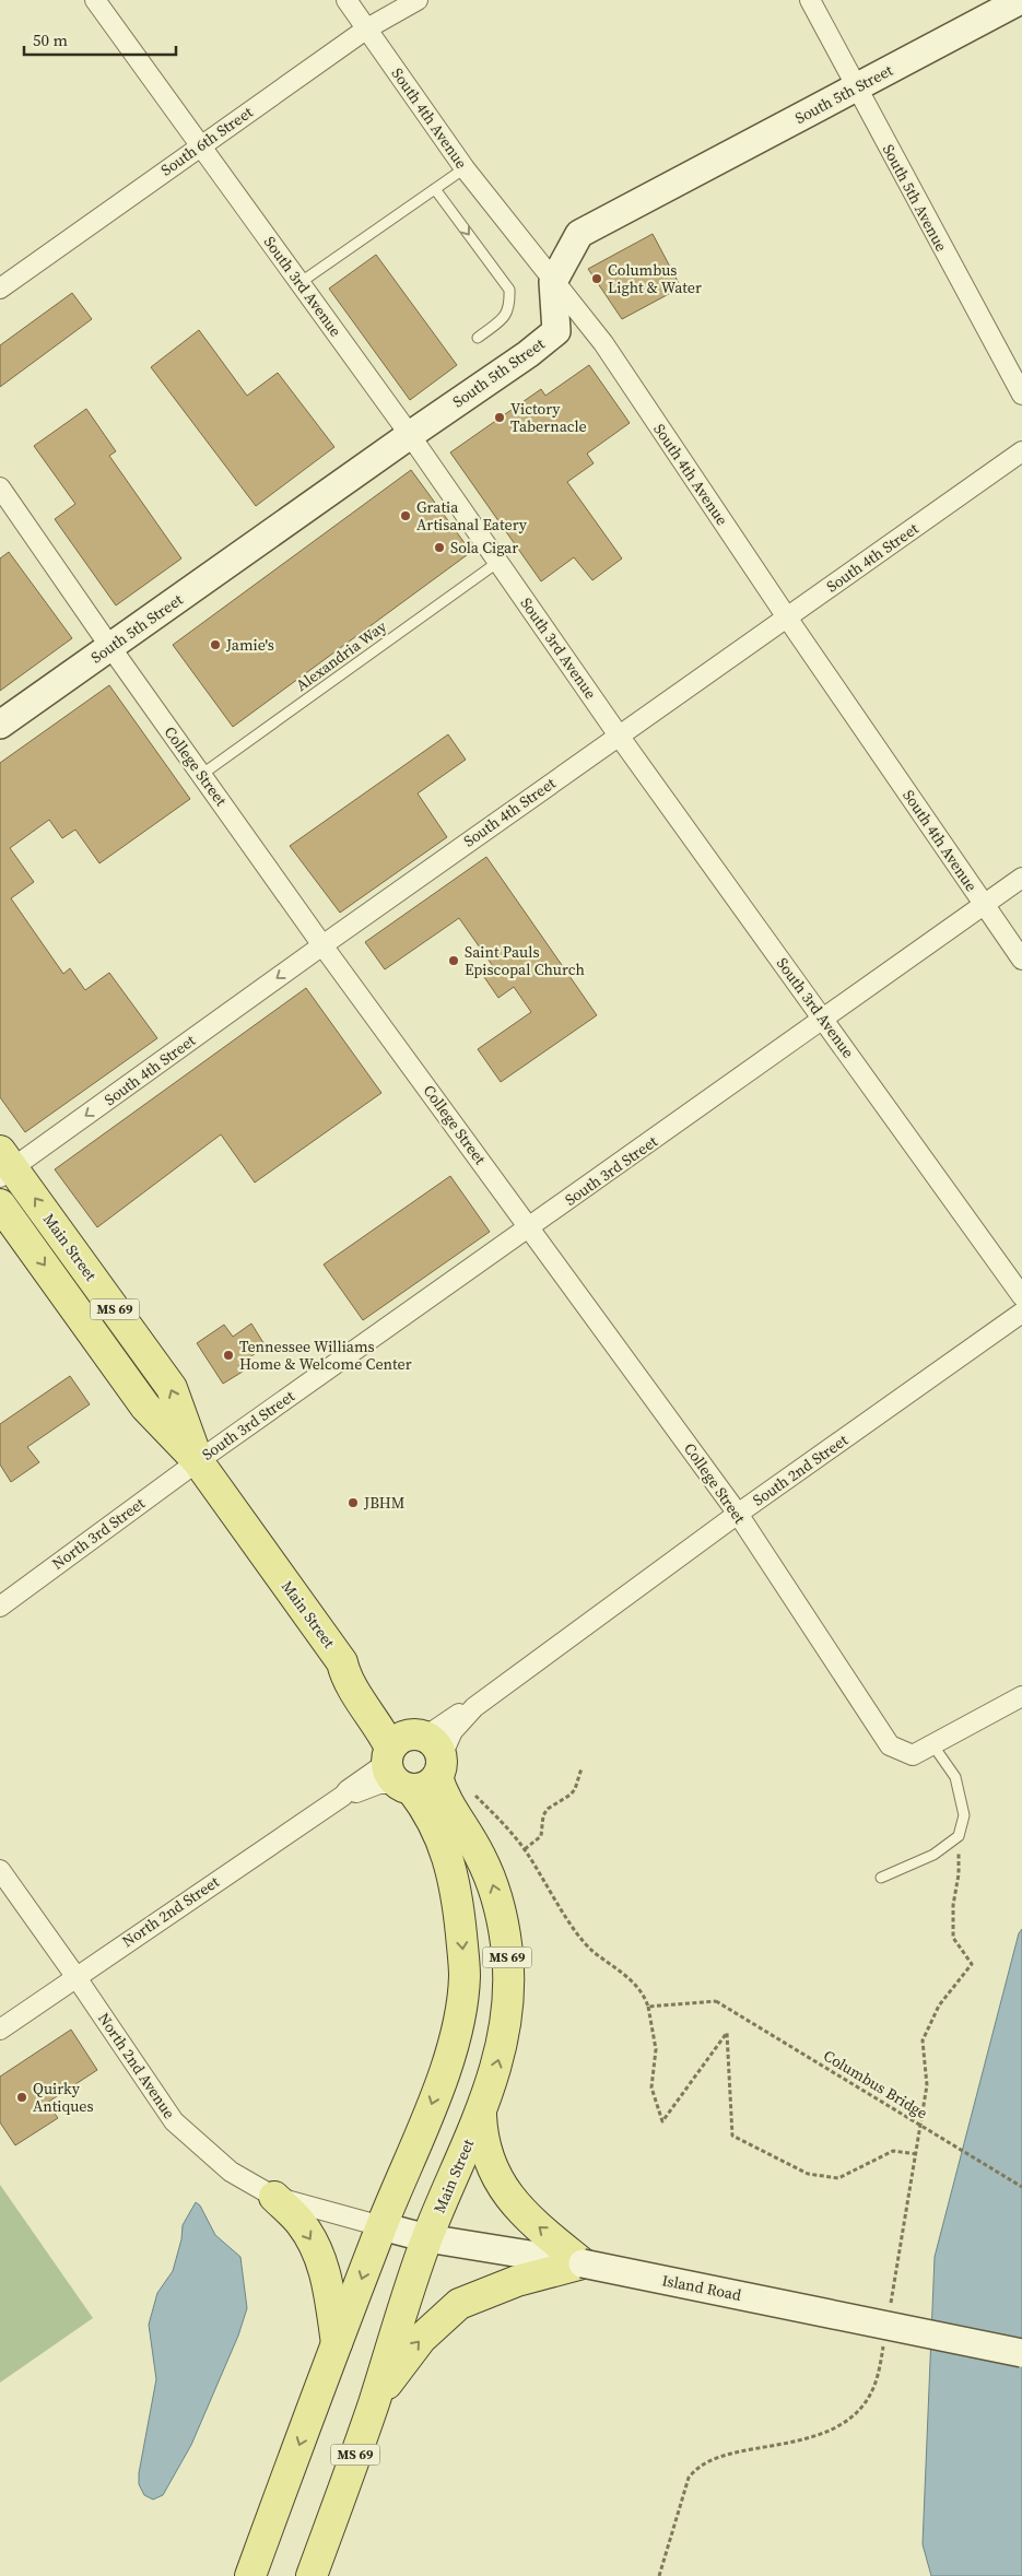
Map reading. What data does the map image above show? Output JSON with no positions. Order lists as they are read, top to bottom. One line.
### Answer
{"streets":{"main road":["Main Street","MS 69"],"street":["South 5th Street","South 4th Avenue","South 6th Street","South 5th Avenue","South 3rd Avenue","South 4th Street","College Street","South 3rd Street","South 2nd Street","North 3rd Street","North 2nd Street","North 2nd Avenue","Island Road"],"lane":["Alexandria Way"],"path":["Columbus Bridge"]},"crossings":[["South 5th Street","South 4th Avenue"],["South 5th Street","South 5th Avenue"],["South 5th Street","South 3rd Avenue"],["South 5th Street","College Street"],["South 4th Avenue","South 6th Street"],["South 4th Avenue","South 4th Street"],["South 4th Avenue","South 3rd Street"],["South 6th Street","South 3rd Avenue"],["South 3rd Avenue","South 4th Street"],["South 3rd Avenue","Alexandria Way"],["South 3rd Avenue","South 3rd Street"],["South 4th Street","College Street"],["South 4th Street","Main Street"],["Alexandria Way","College Street"],["College Street","South 3rd Street"],["College Street","South 2nd Street"],["South 3rd Street","Main Street"],["South 3rd Street","North 3rd Street"],["Main Street","South 2nd Street"],["Main Street","North 3rd Street"],["Main Street","North 2nd Street"],["Main Street","North 2nd Avenue"],["Main Street","Island Road"],["South 2nd Street","North 2nd Street"],["North 2nd Street","North 2nd Avenue"],["North 2nd Avenue","Island Road"]],"places":["Columbus Light & Water","Victory Tabernacle","Gratia Artisanal Eatery","Sola Cigar","Jamie's","Saint Pauls Episcopal Church","Tennessee Williams Home & Welcome Center","JBHM","Quirky Antiques"],"scale_bar":"50 m"}
